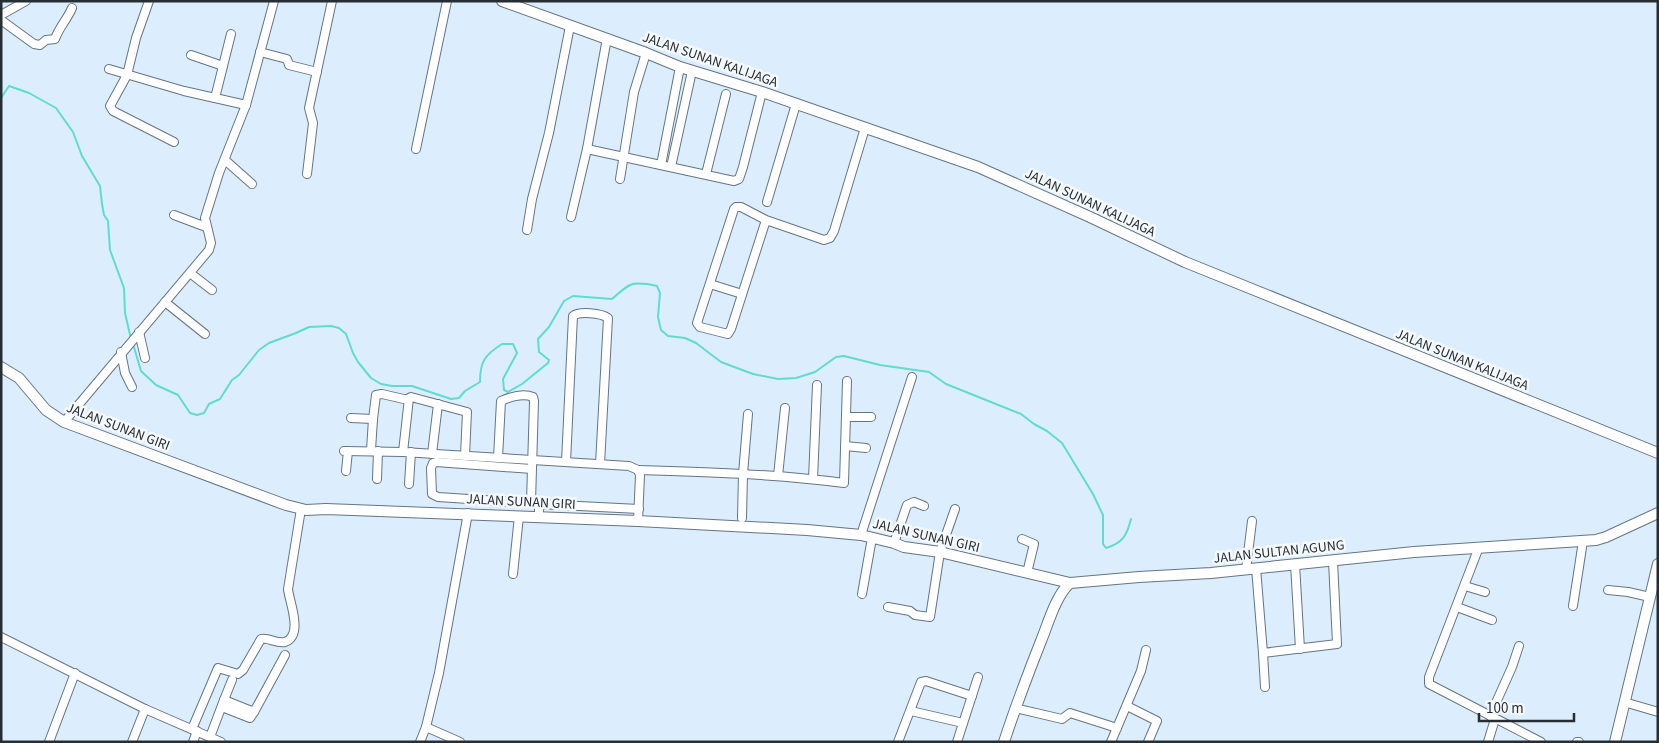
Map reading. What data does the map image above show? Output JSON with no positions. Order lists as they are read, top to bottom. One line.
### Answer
{"streets":{"street":["JALAN SUNAN KALIJAGA","JALAN SUNAN GIRI","JALAN SULTAN AGUNG"]},"crossings":[["JALAN SUNAN GIRI","JALAN SULTAN AGUNG"]],"scale_bar":"100 m"}
